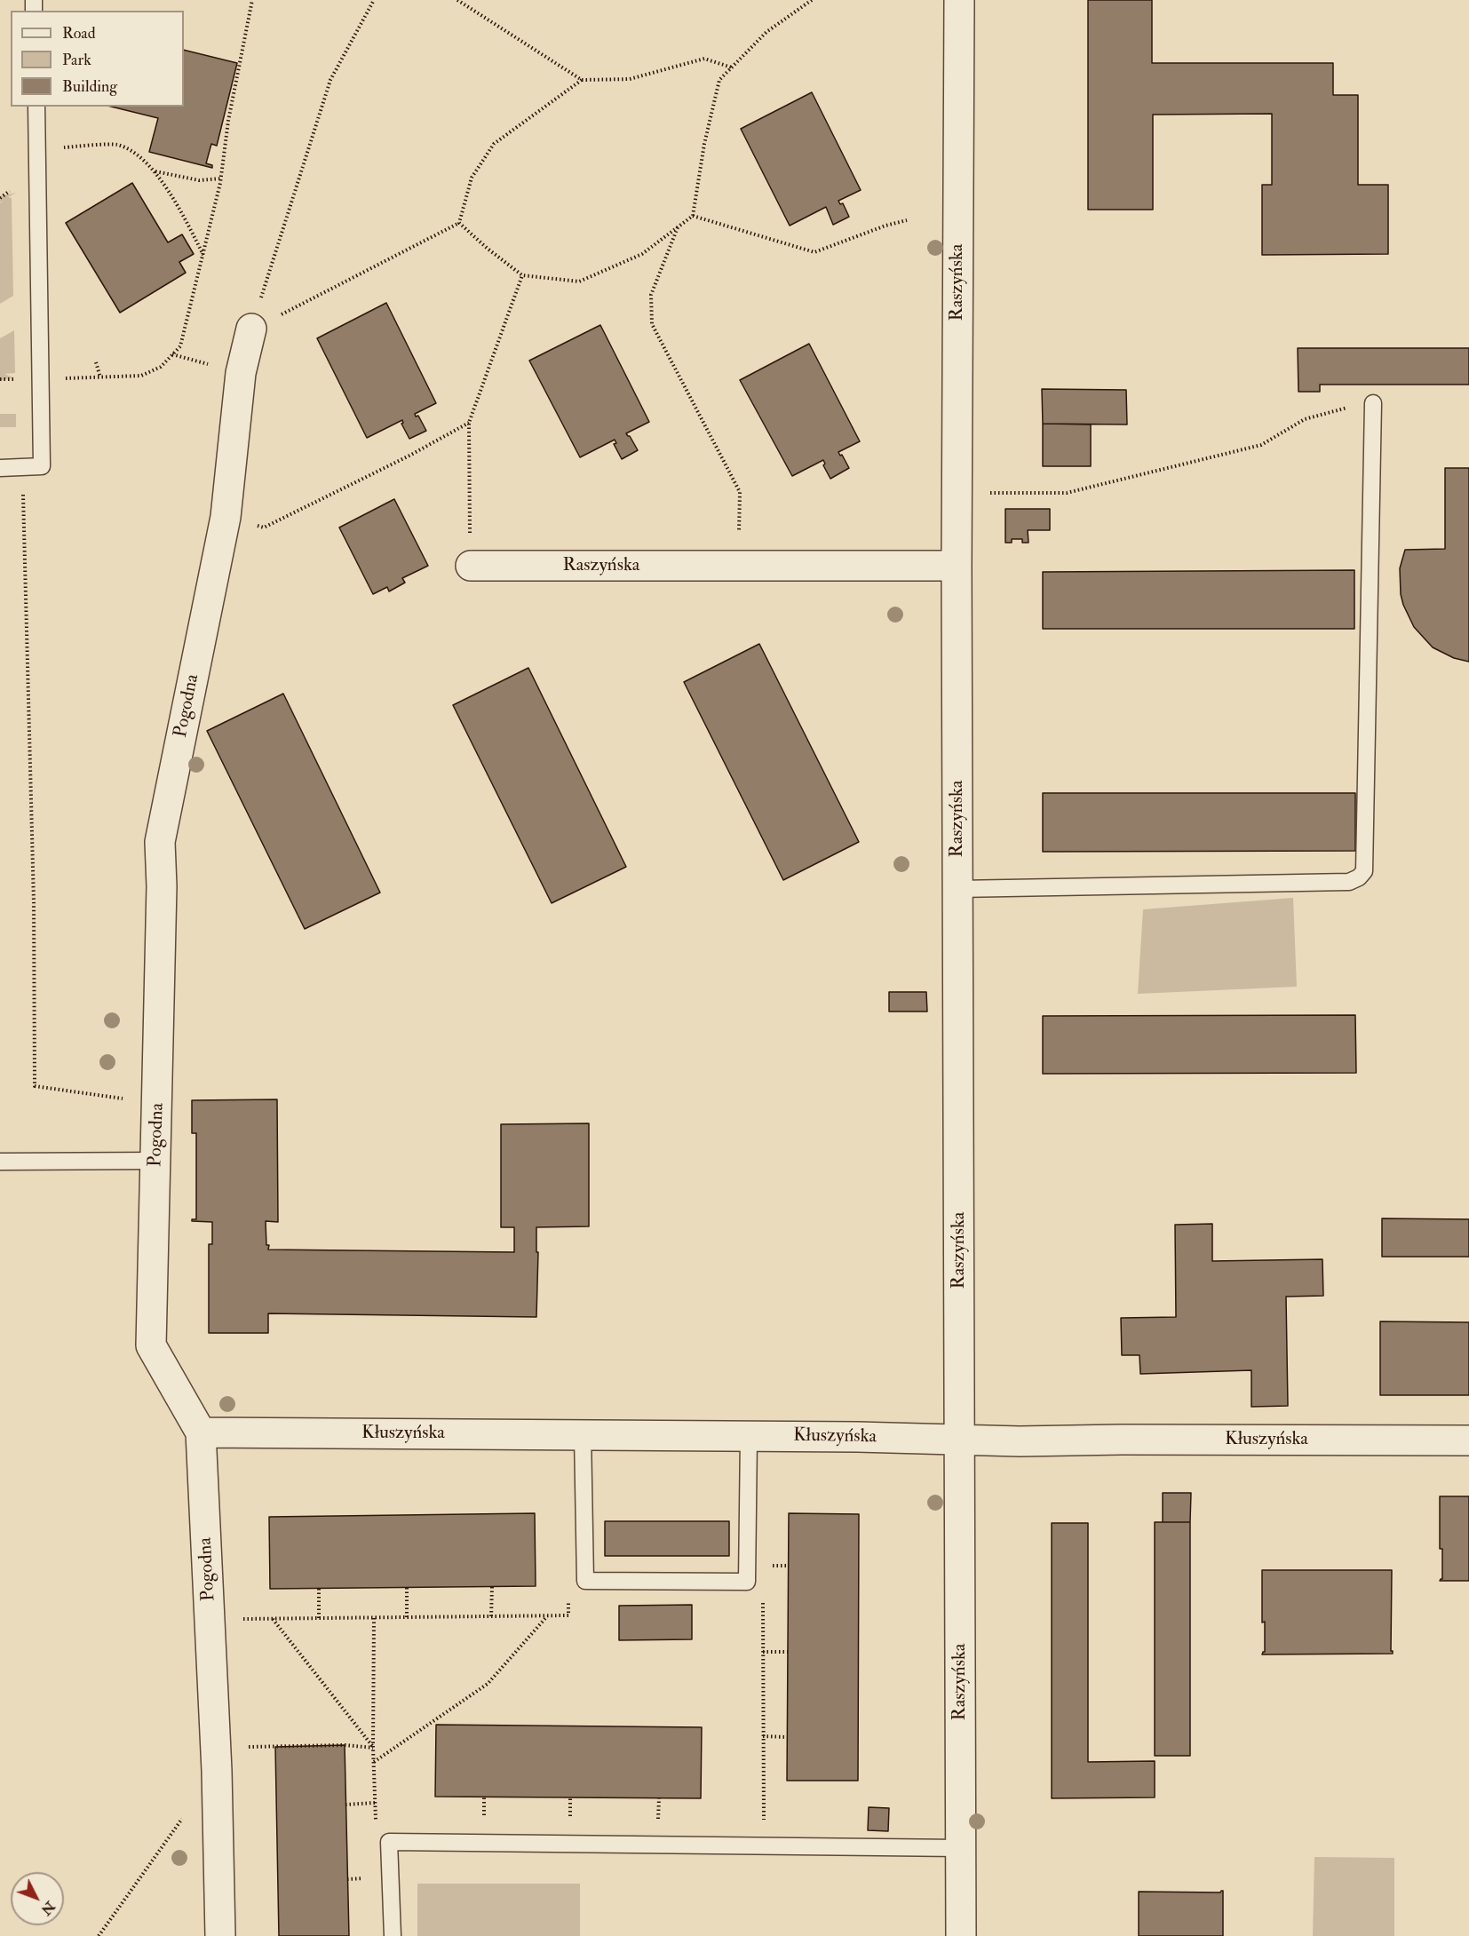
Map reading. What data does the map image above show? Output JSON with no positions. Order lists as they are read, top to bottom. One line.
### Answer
{"streets":{"street":["Raszyńska","Pogodna","Kłuszyńska"]},"crossings":[["Raszyńska","Kłuszyńska"],["Pogodna","Kłuszyńska"]],"legend":["Road","Park","Building"],"north":"bottom right"}
